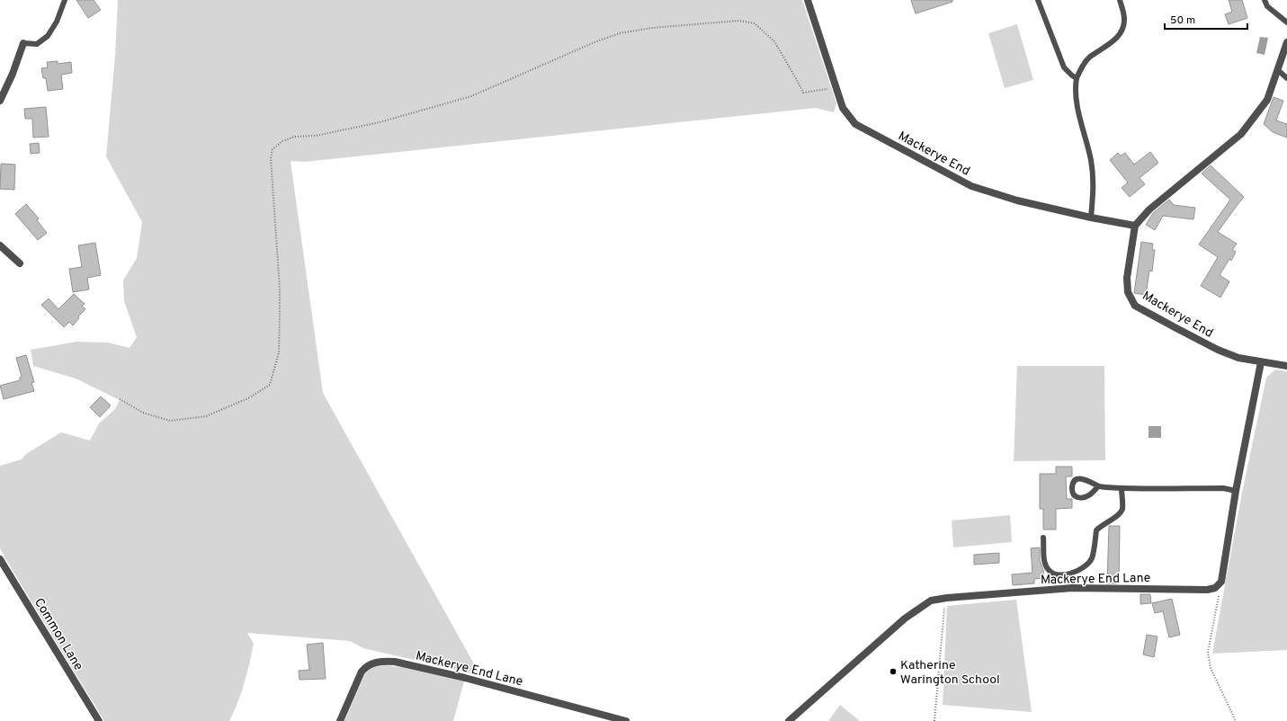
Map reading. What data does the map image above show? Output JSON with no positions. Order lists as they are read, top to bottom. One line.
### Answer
{"streets":{"street":["Mackerye End","Mackerye End Lane","Common Lane"]},"places":["Katherine Warington School"],"scale_bar":"50 m"}
